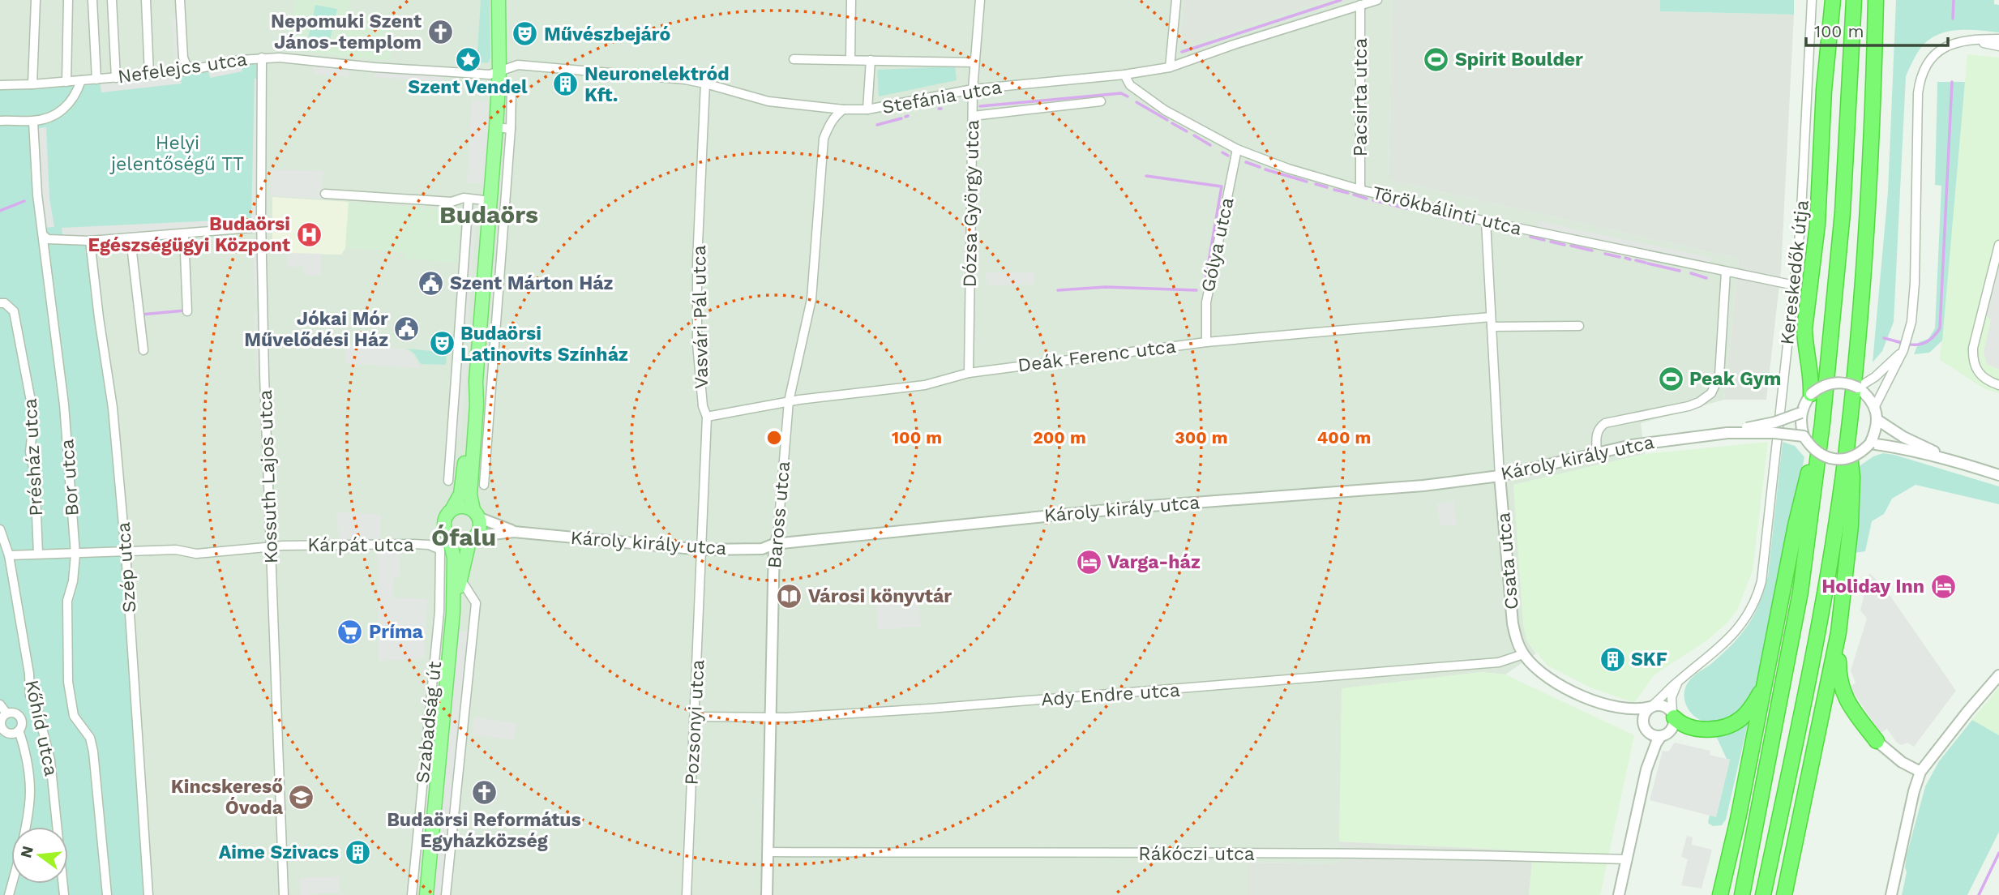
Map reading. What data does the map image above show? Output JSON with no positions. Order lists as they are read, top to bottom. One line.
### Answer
{"streets":{"main road":["Szabadság út"],"street":["Nefelejcs utca","Stefánia utca","Pacsirta utca","Dózsa György utca","Törökbálinti utca","Gólya utca","Kereskedők útja","Vasvári Pál utca","Deák Ferenc utca","Présház utca","Károly király utca","Kossuth Lajos utca","Bor utca","Baross utca","Kárpát utca","Csata utca","Szép utca","Ady Endre utca","Pozsonyi utca","Kőhíd utca","Rákóczi utca"]},"crossings":[["Nefelejcs utca","Stefánia utca"],["Nefelejcs utca","Kossuth Lajos utca"],["Stefánia utca","Pacsirta utca"],["Stefánia utca","Dózsa György utca"],["Stefánia utca","Törökbálinti utca"],["Stefánia utca","Vasvári Pál utca"],["Stefánia utca","Baross utca"],["Pacsirta utca","Törökbálinti utca"],["Dózsa György utca","Deák Ferenc utca"],["Törökbálinti utca","Gólya utca"],["Törökbálinti utca","Kereskedők útja"],["Törökbálinti utca","Csata utca"],["Gólya utca","Deák Ferenc utca"],["Kereskedők útja","Csata utca"],["Vasvári Pál utca","Deák Ferenc utca"],["Vasvári Pál utca","Károly király utca"],["Vasvári Pál utca","Pozsonyi utca"],["Deák Ferenc utca","Baross utca"],["Deák Ferenc utca","Csata utca"],["Présház utca","Kárpát utca"],["Károly király utca","Baross utca"],["Károly király utca","Csata utca"],["Károly király utca","Szabadság út"],["Károly király utca","Pozsonyi utca"],["Kossuth Lajos utca","Kárpát utca"],["Bor utca","Kárpát utca"],["Baross utca","Ady Endre utca"],["Baross utca","Rákóczi utca"],["Kárpát utca","Szép utca"],["Kárpát utca","Szabadság út"],["Kárpát utca","Kőhíd utca"],["Csata utca","Ady Endre utca"],["Ady Endre utca","Pozsonyi utca"]],"districts":["Budaörs","Ófalu"],"parks":["Helyi jelentőségű TT"],"places":{"church":["Nepomuki Szent János-templom","Budaörsi Református Egyházközség"],"theatre":["Művészbejáró","Budaörsi Latinovits Színház"],"place":["Szent Vendel"],"sports":["Spirit Boulder","Peak Gym"],"building":["Neuronelektród Kft.","SKF","Aime Szivacs"],"hospital":["Budaörsi Egészségügyi Központ"],"public building":["Szent Márton Ház","Jókai Mór Művelődési Ház"],"hotel":["Varga-ház","Holiday Inn"],"library":["Városi könyvtár"],"supermarket":["Príma"],"school or university":["Kincskereső Óvoda"]},"scale_bar":"100 m","north":"left","rings":["100 m","200 m","300 m","400 m"]}
